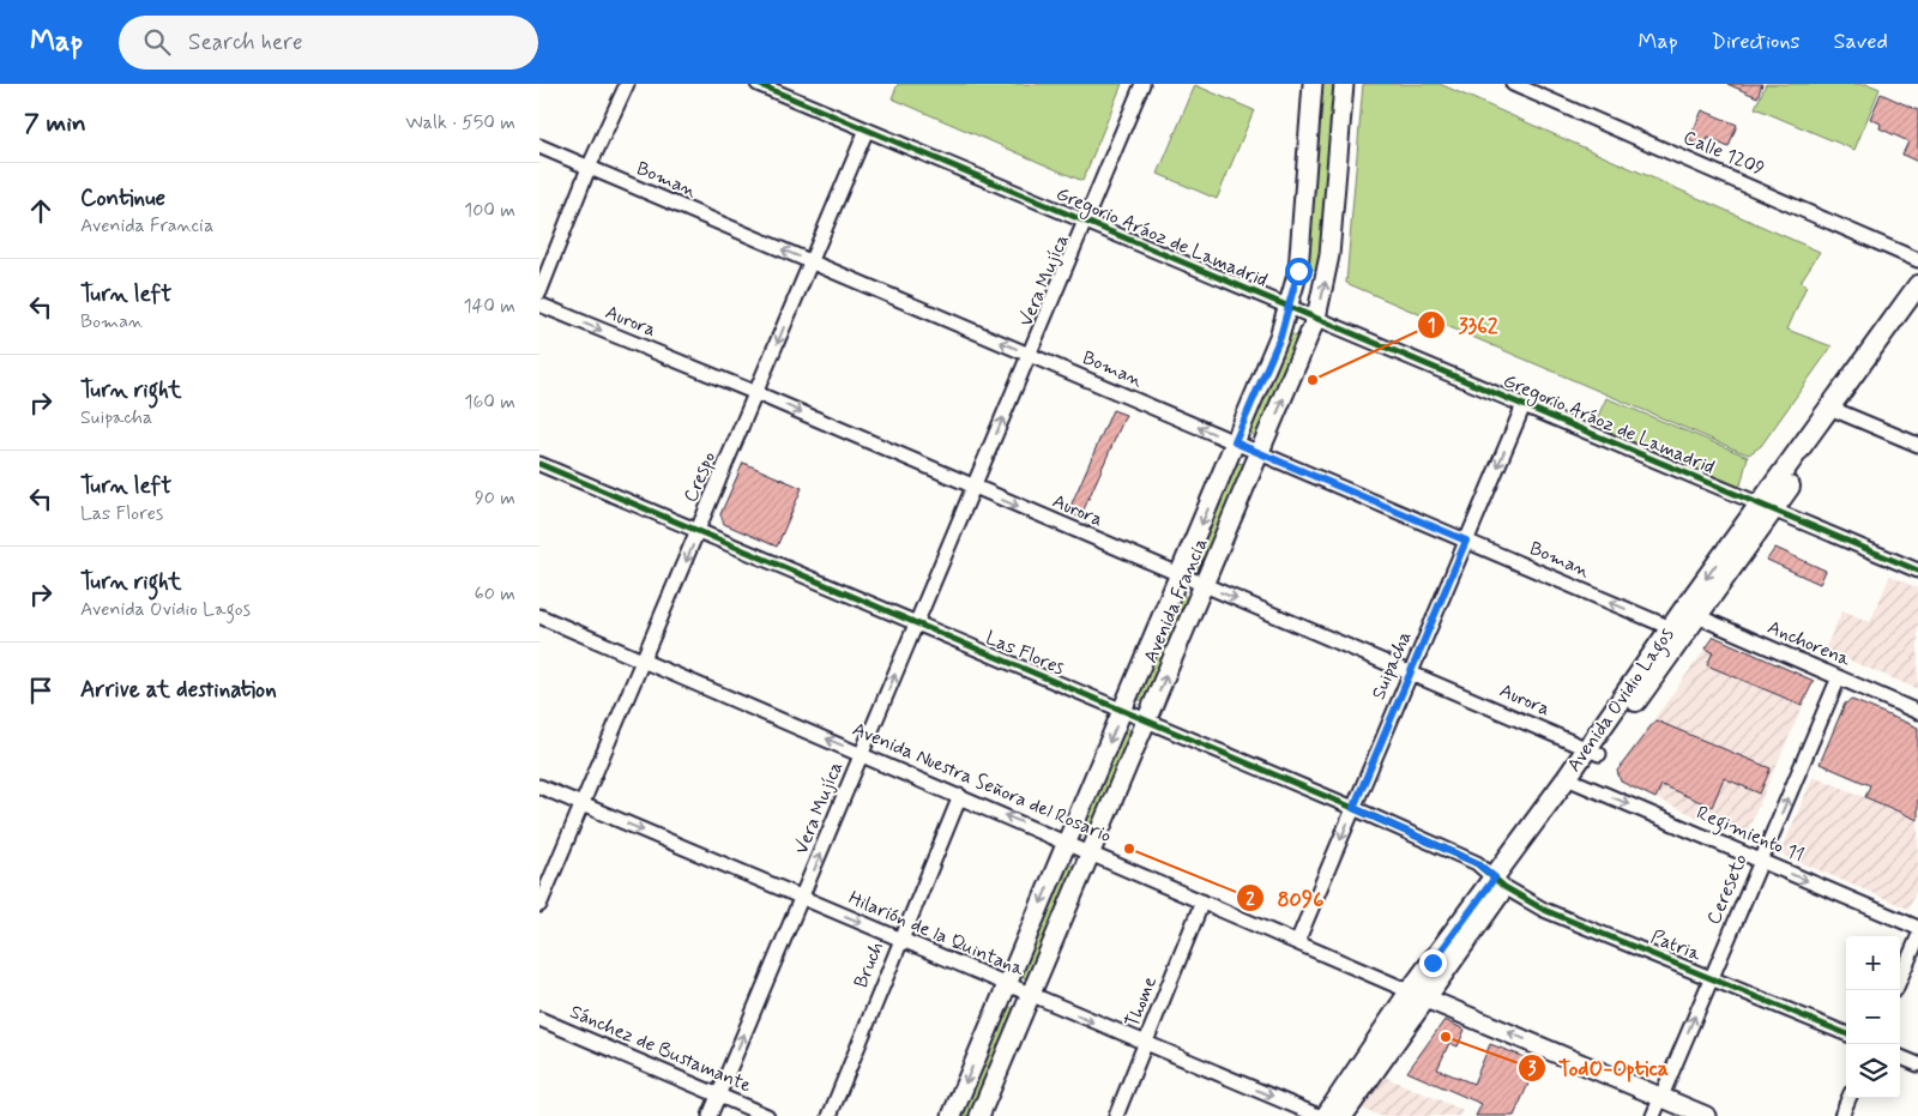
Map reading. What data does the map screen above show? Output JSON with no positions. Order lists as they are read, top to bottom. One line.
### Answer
{"streets":{"main road":["Avenida Ovidio Lagos"],"street":["Calle 1209","Boman","Gregorio Aráoz de Lamadrid","Vera Mujíca","Aurora","Crespo","Avenida Francia","Anchorena","Las Flores","Suipacha","Avenida Nuestra Señora del Rosario","Regimiento 11","Cereseto","Hilarión de la Quintana","Patria","Bruch","Thome","Sánchez de Bustamante"]},"crossings":[["Boman","Vera Mujíca"],["Boman","Crespo"],["Boman","Avenida Francia"],["Boman","Suipacha"],["Boman","Avenida Ovidio Lagos"],["Gregorio Aráoz de Lamadrid","Vera Mujíca"],["Gregorio Aráoz de Lamadrid","Crespo"],["Gregorio Aráoz de Lamadrid","Avenida Francia"],["Gregorio Aráoz de Lamadrid","Suipacha"],["Gregorio Aráoz de Lamadrid","Avenida Ovidio Lagos"],["Vera Mujíca","Aurora"],["Vera Mujíca","Las Flores"],["Vera Mujíca","Avenida Nuestra Señora del Rosario"],["Vera Mujíca","Hilarión de la Quintana"],["Vera Mujíca","Sánchez de Bustamante"],["Aurora","Crespo"],["Aurora","Avenida Francia"],["Aurora","Suipacha"],["Aurora","Avenida Ovidio Lagos"],["Crespo","Las Flores"],["Crespo","Avenida Nuestra Señora del Rosario"],["Crespo","Hilarión de la Quintana"],["Avenida Francia","Las Flores"],["Avenida Francia","Avenida Nuestra Señora del Rosario"],["Avenida Francia","Hilarión de la Quintana"],["Anchorena","Avenida Ovidio Lagos"],["Anchorena","Cereseto"],["Las Flores","Suipacha"],["Las Flores","Avenida Ovidio Lagos"],["Las Flores","Patria"],["Suipacha","Avenida Nuestra Señora del Rosario"],["Avenida Ovidio Lagos","Avenida Nuestra Señora del Rosario"],["Avenida Ovidio Lagos","Regimiento 11"],["Avenida Ovidio Lagos","Patria"],["Avenida Nuestra Señora del Rosario","Cereseto"],["Avenida Nuestra Señora del Rosario","Bruch"],["Avenida Nuestra Señora del Rosario","Thome"],["Regimiento 11","Cereseto"],["Cereseto","Patria"],["Hilarión de la Quintana","Bruch"],["Hilarión de la Quintana","Thome"]],"one_way":["Boman","Vera Mujíca","Aurora","Suipacha","Avenida Nuestra Señora del Rosario","Regimiento 11","Cereseto","Hilarión de la Quintana"],"places":["3362","8096","TodO-Optica"],"page":{"header":"Map","search":"Search here","nav":["Map","Directions","Saved"],"heading":["7 min","Walk · 550 m"],"list":[["Continue","Avenida Francia","100 m"],["Turn left","Boman","140 m"],["Turn right","Suipacha","160 m"],["Turn left","Las Flores","90 m"],["Turn right","Avenida Ovidio Lagos","60 m"],"Arrive at destination"],"map_buttons":["+","−"]}}
